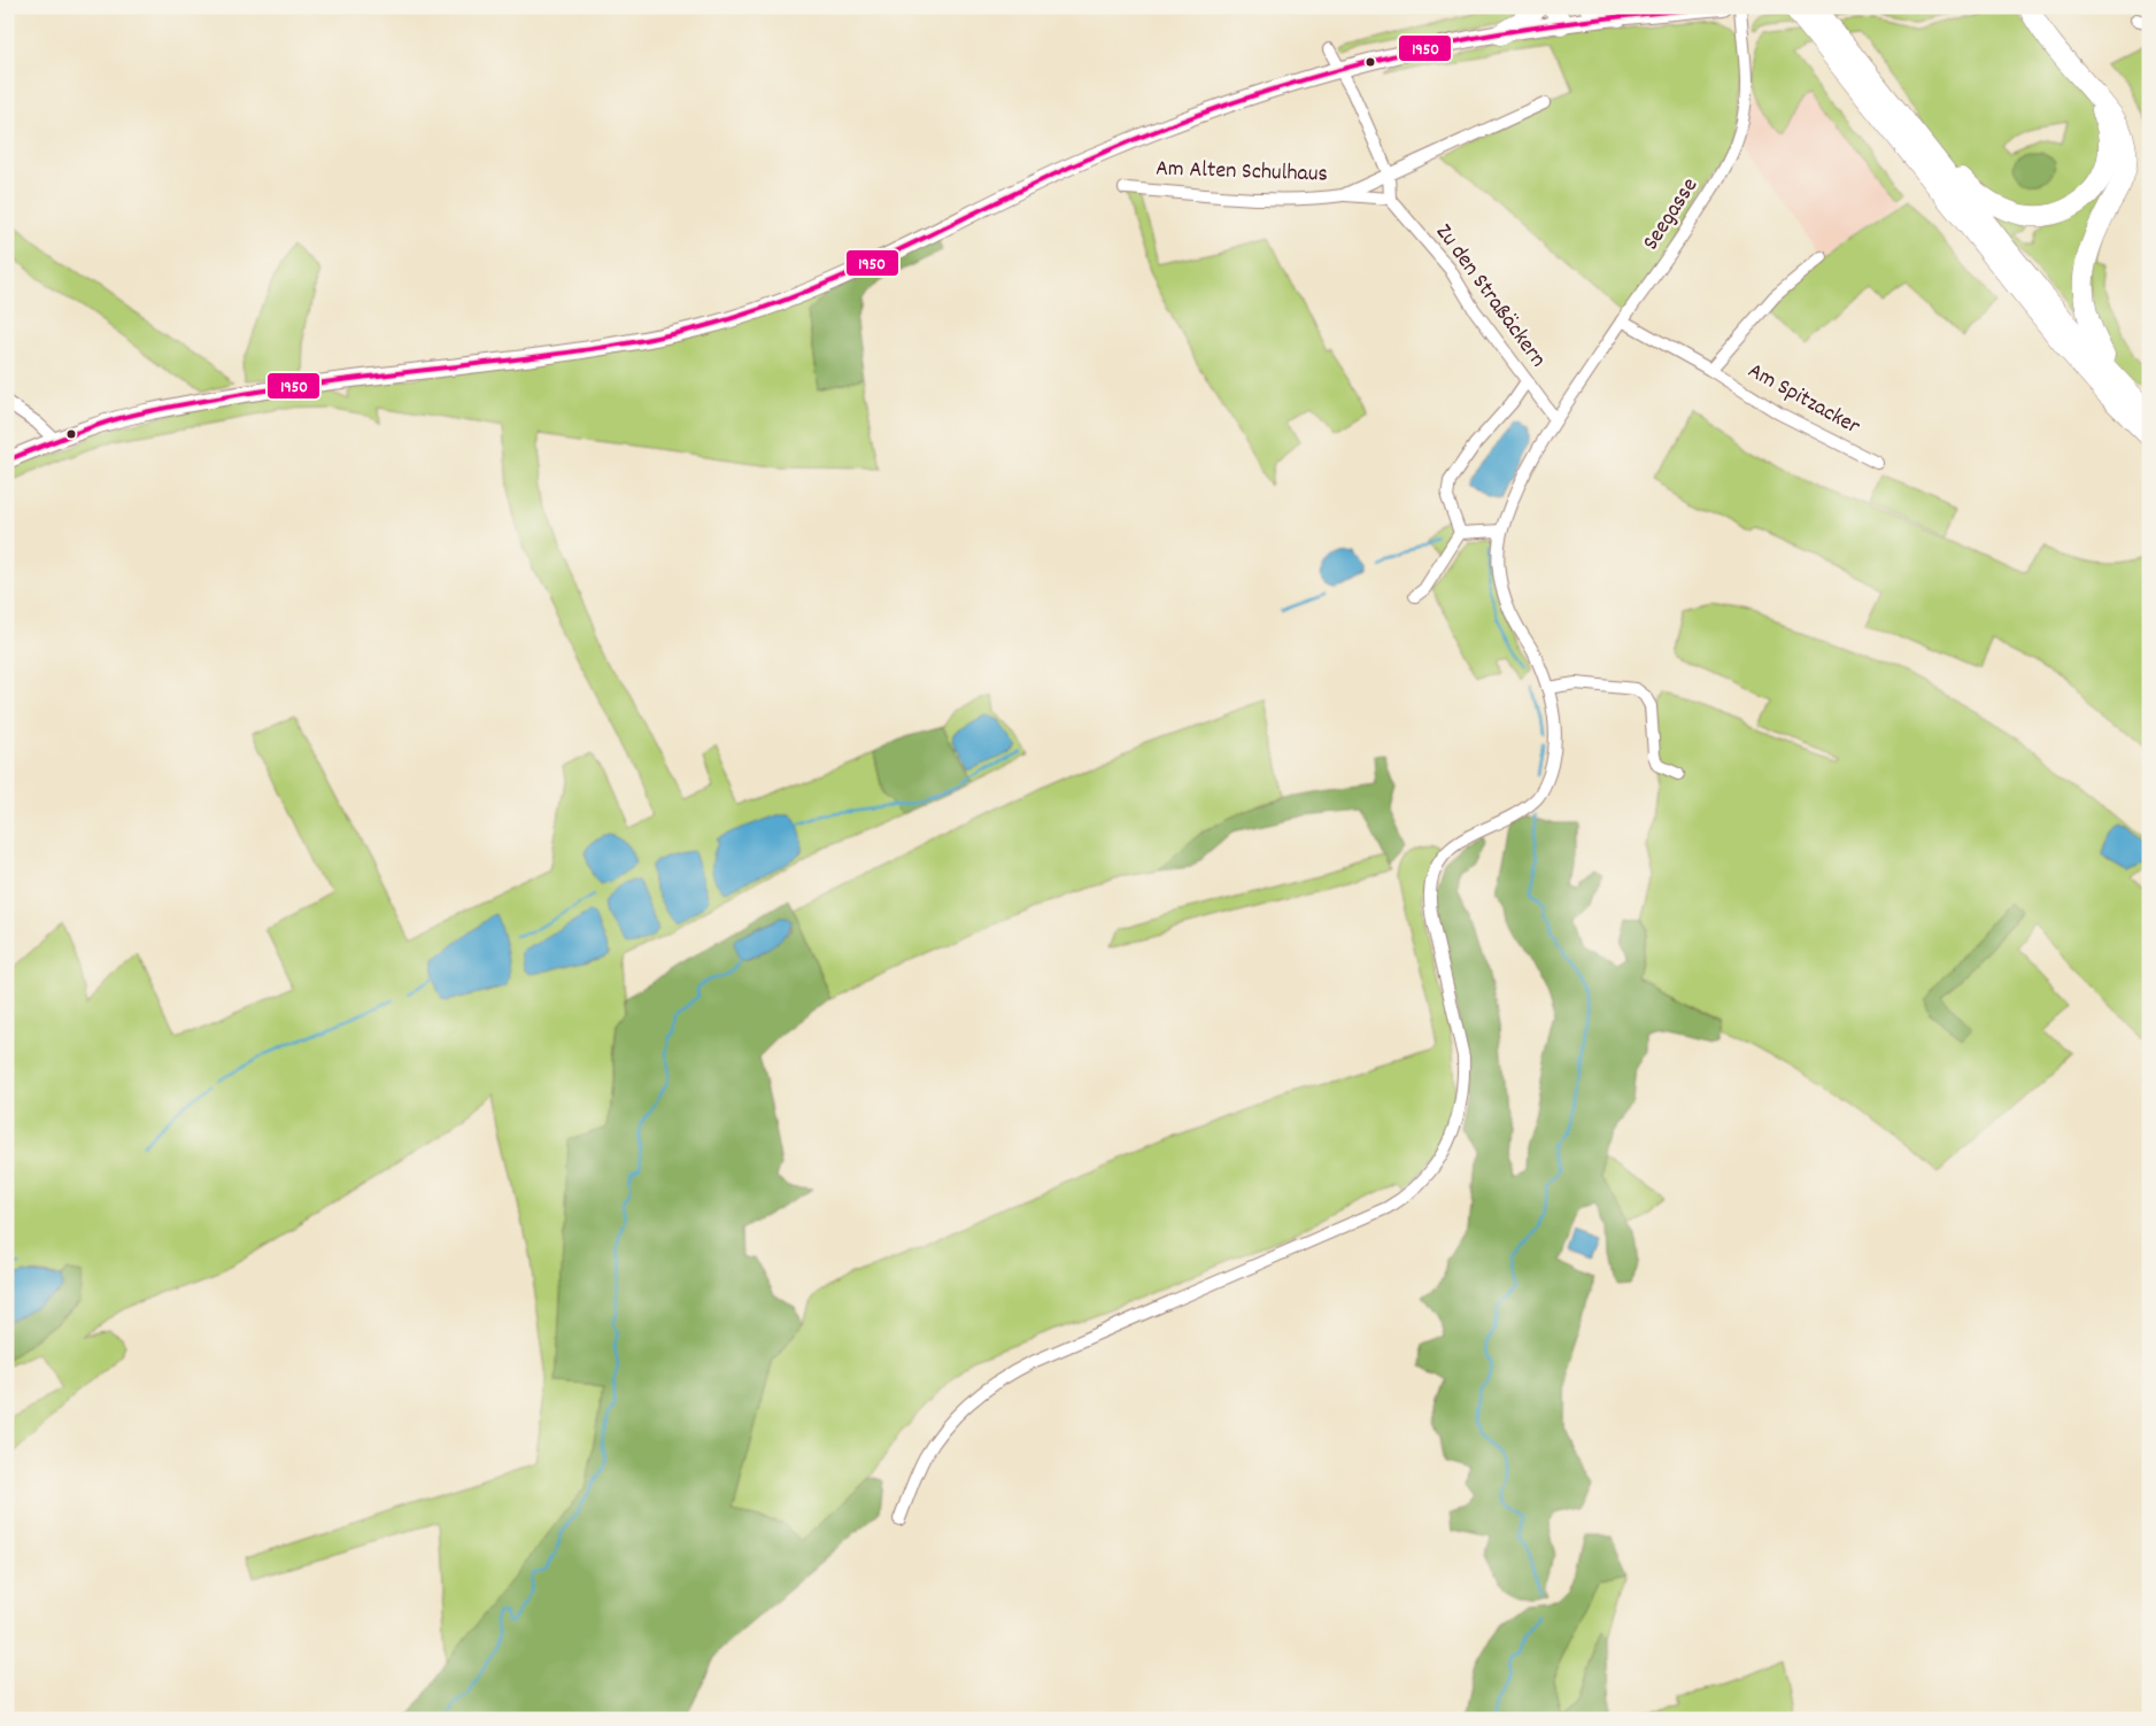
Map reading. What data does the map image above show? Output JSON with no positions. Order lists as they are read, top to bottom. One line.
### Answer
{"streets":{"street":["Am Alten Schulhaus","Seegasse","Zu den Straßäckern","Am Spitzacker"]},"crossings":[["Seegasse","Zu den Straßäckern"],["Seegasse","Am Spitzacker"]],"lines":["transit line 1950"]}
